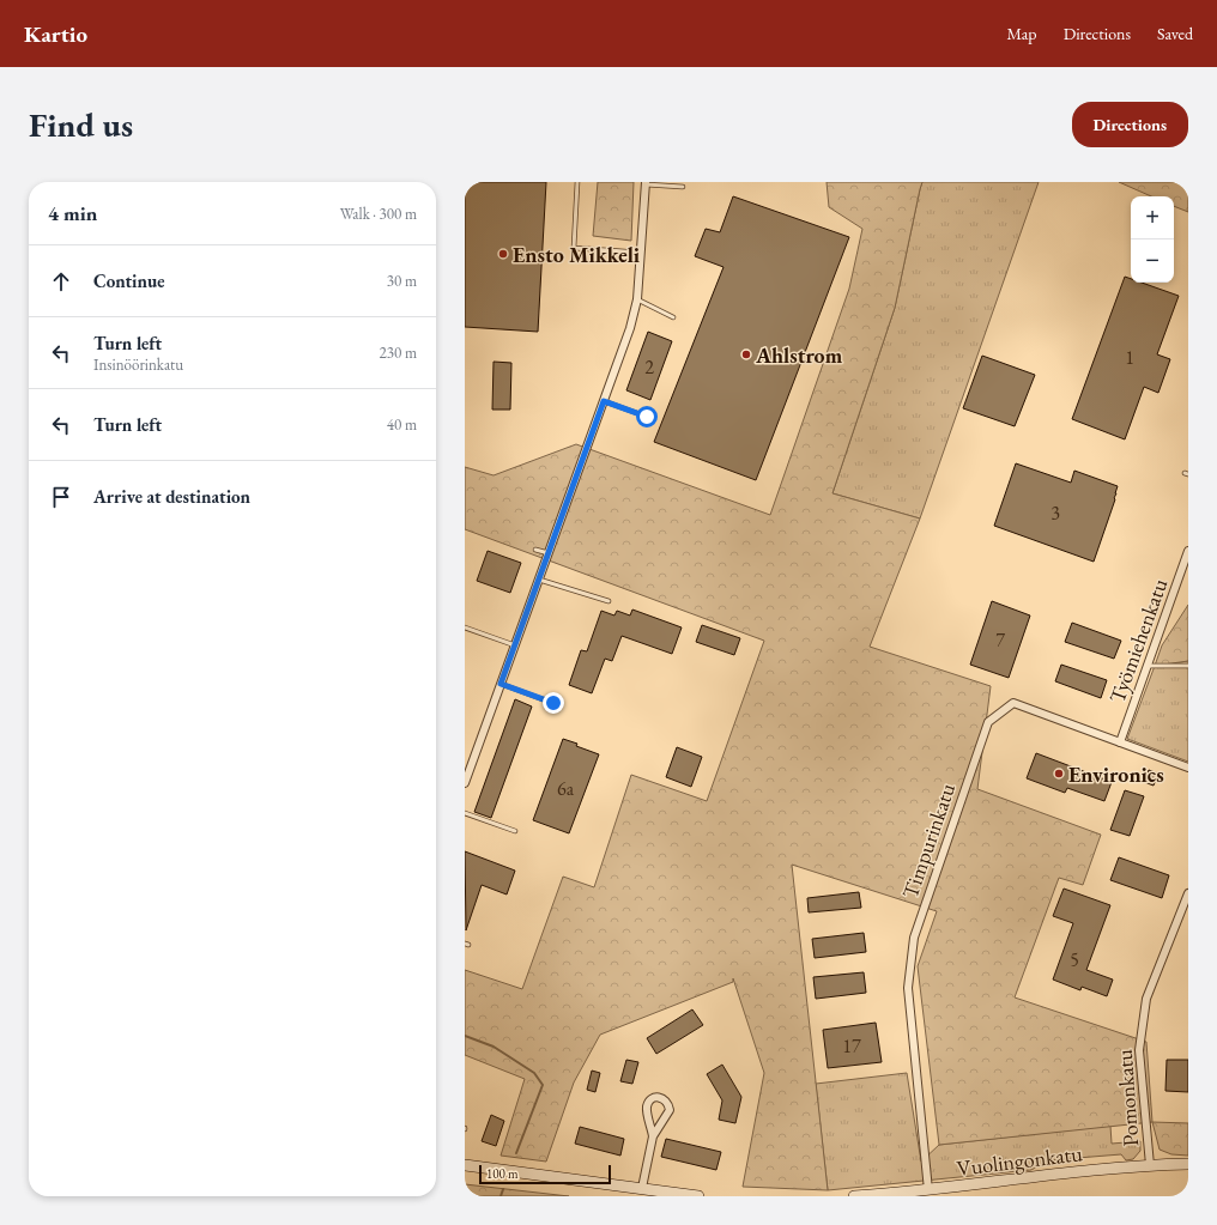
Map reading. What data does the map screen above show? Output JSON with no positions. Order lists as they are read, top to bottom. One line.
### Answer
{"streets":{"street":["Työmiehenkatu","Timpurinkatu","Pomonkatu","Vuolingonkatu"]},"crossings":[["Työmiehenkatu","Timpurinkatu"],["Timpurinkatu","Vuolingonkatu"],["Pomonkatu","Vuolingonkatu"]],"places":["Ensto Mikkeli","Ahlstrom","Environics"],"house_numbers":["1","2","3","7","6a","5","17"],"scale_bar":"100 m","page":{"header":"Kartio","nav":["Map","Directions","Saved"],"buttons":"Directions","title":"Find us","heading":["4 min","Walk · 300 m"],"map_buttons":["+","−"],"list":[["Continue","30 m"],["Turn left","Insinöörinkatu","230 m"],["Turn left","40 m"],"Arrive at destination"],"scale":"100 m"}}
